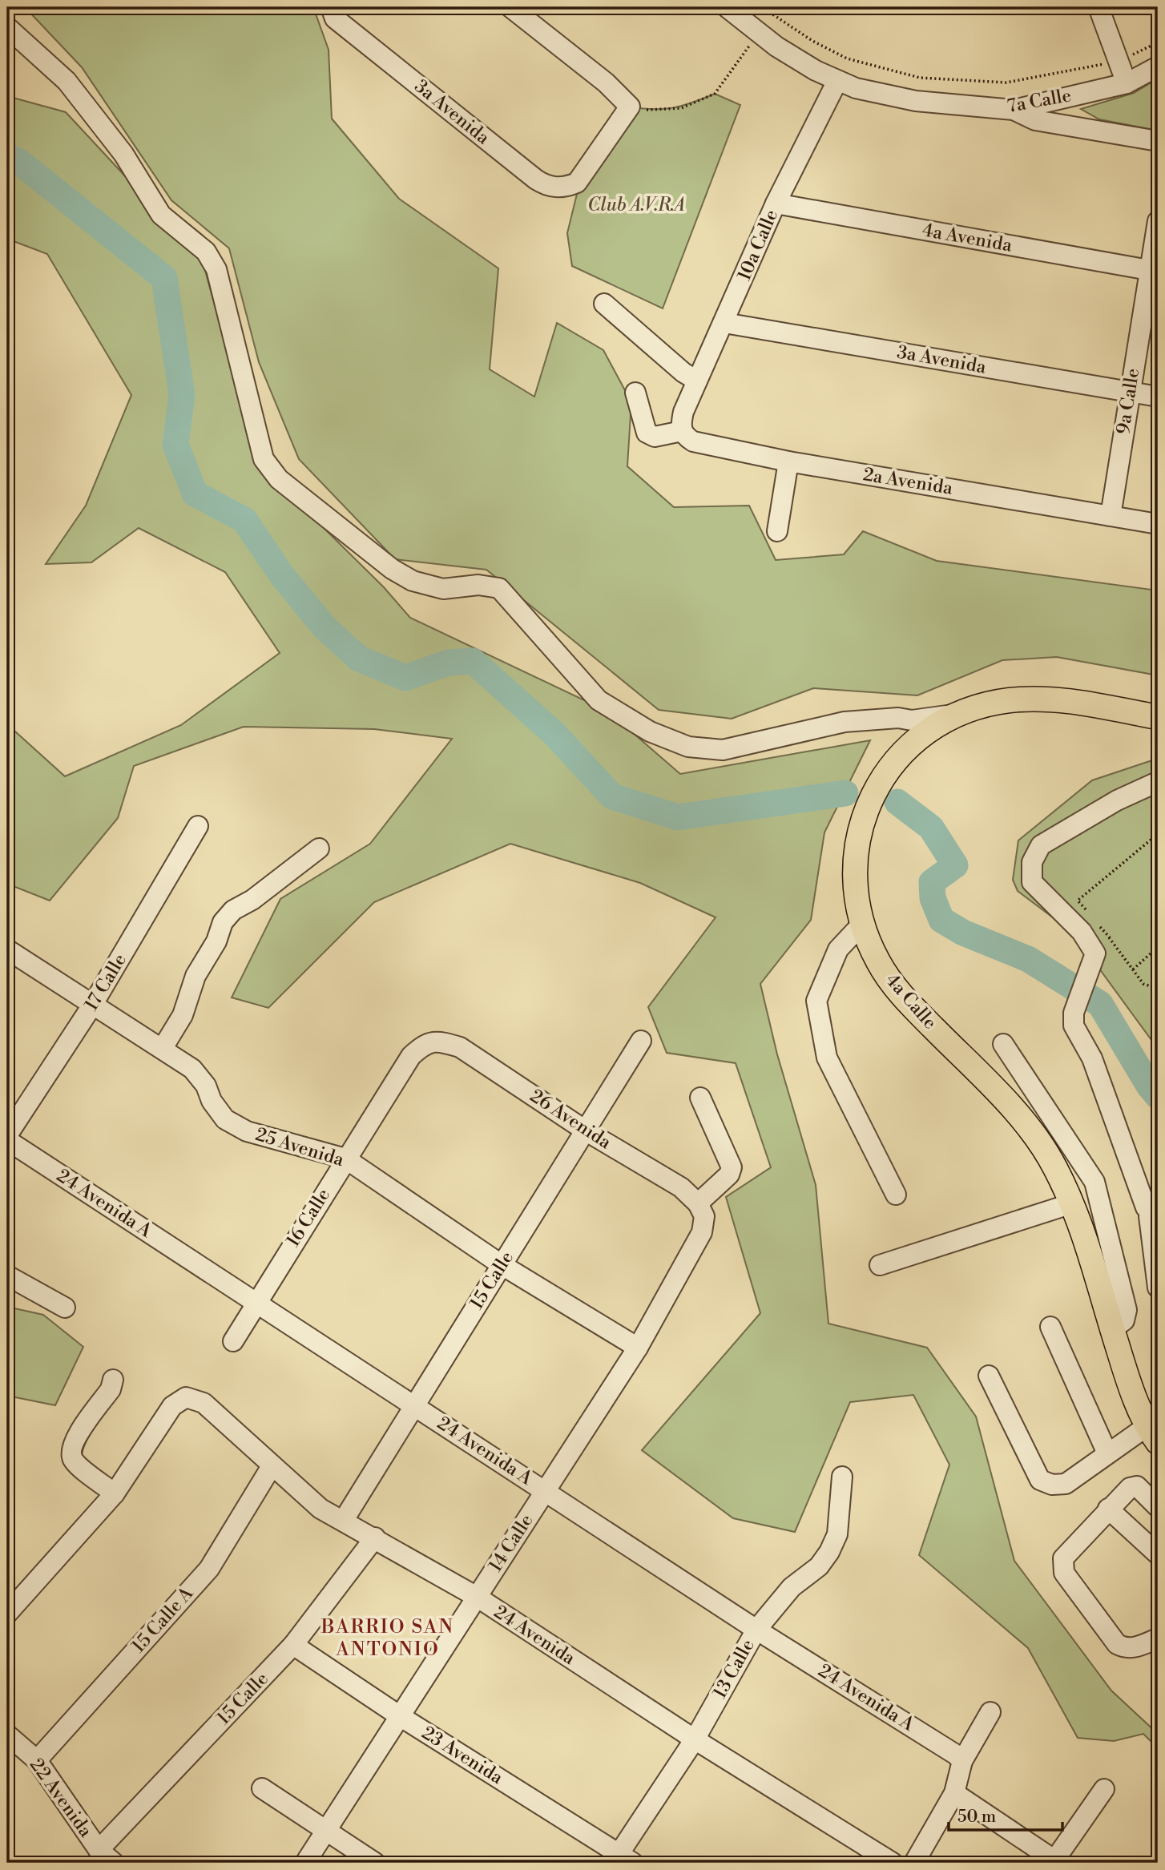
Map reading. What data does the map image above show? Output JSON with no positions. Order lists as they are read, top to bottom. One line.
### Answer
{"streets":{"main road":["4a Calle"],"street":["7a Calle","3a Avenida","4a Avenida","10a Calle","9a Calle","2a Avenida","17 Calle","26 Avenida","25 Avenida","24 Avenida A","16 Calle","15 Calle","14 Calle","15 Calle A","24 Avenida","13 Calle","23 Avenida","22 Avenida"]},"crossings":[["7a Calle","10a Calle"],["3a Avenida","10a Calle"],["3a Avenida","9a Calle"],["4a Avenida","10a Calle"],["4a Avenida","9a Calle"],["10a Calle","2a Avenida"],["9a Calle","2a Avenida"],["17 Calle","25 Avenida"],["26 Avenida","16 Calle"],["26 Avenida","15 Calle"],["26 Avenida","14 Calle"],["25 Avenida","16 Calle"],["25 Avenida","15 Calle"],["25 Avenida","14 Calle"],["24 Avenida A","16 Calle"],["24 Avenida A","15 Calle"],["24 Avenida A","14 Calle"],["24 Avenida A","13 Calle"],["15 Calle","24 Avenida"],["15 Calle","23 Avenida"],["15 Calle","22 Avenida"],["14 Calle","24 Avenida"],["14 Calle","23 Avenida"],["15 Calle A","24 Avenida"],["15 Calle A","22 Avenida"],["24 Avenida","13 Calle"],["13 Calle","23 Avenida"]],"districts":["BARRIO SAN ANTONIO"],"parks":["Club A.V.R.A"],"scale_bar":"50 m"}
